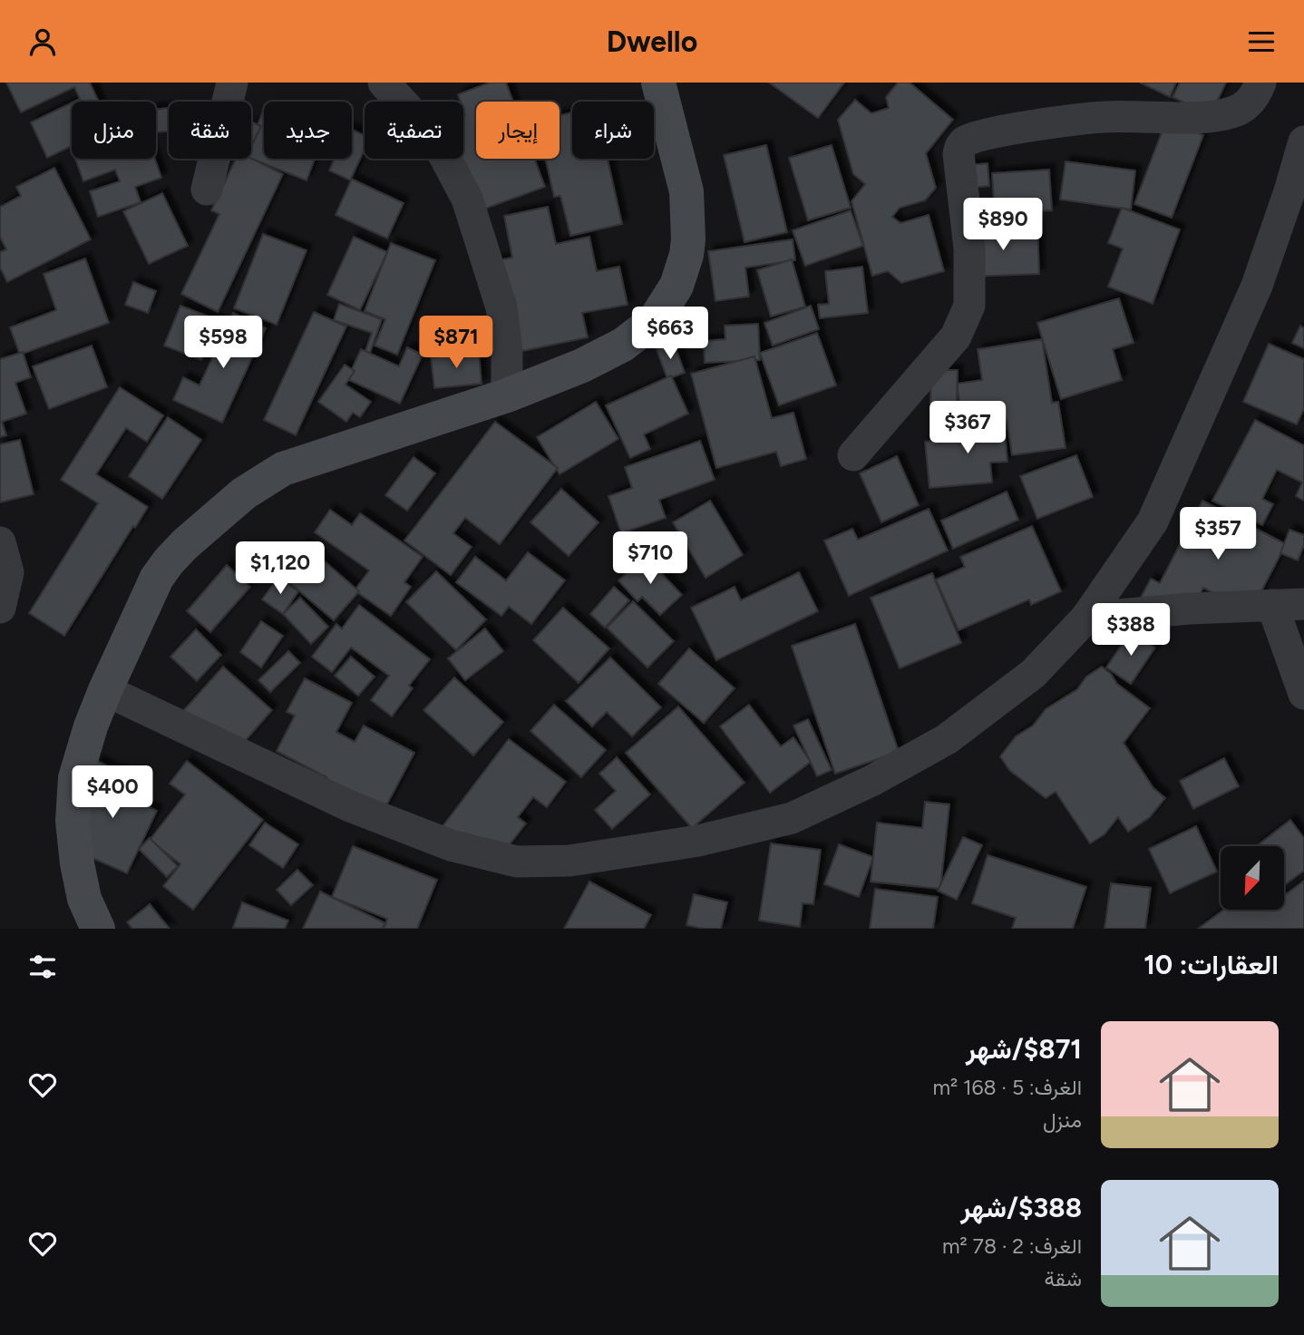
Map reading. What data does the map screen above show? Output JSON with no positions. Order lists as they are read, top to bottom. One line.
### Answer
{"north":"bottom left","page":{"header":"Dwello","chip":["شراء","إيجار","تصفية","جديد","شقة","منزل"],"price":["$890","$663","$598","$871","$367","$357","$710","$1,120","$388","$400"],"heading":"العقارات: 10","list":[{"name":"$871/شهر","note":"الغرف: 5 · 168 m² · منزل"},{"name":"$388/شهر","note":"الغرف: 2 · 78 m² · شقة"}]}}
